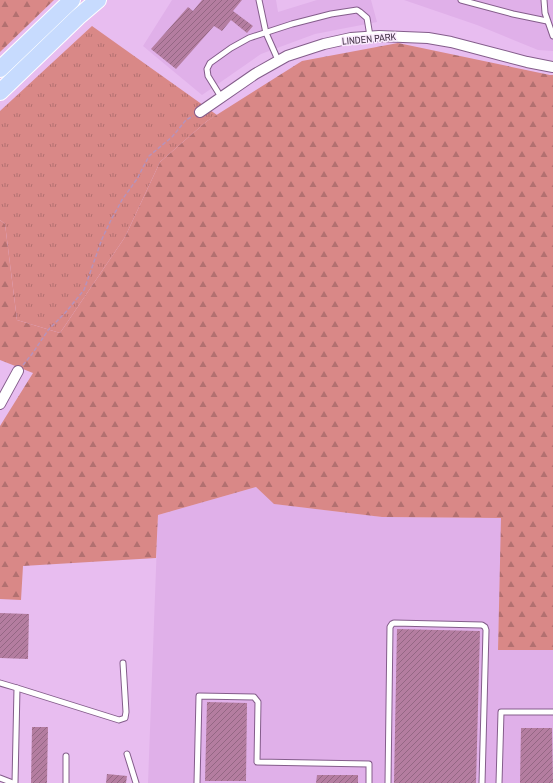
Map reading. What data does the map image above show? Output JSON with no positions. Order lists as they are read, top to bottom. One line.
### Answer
{"streets":{"street":["LINDEN PARK"]}}
